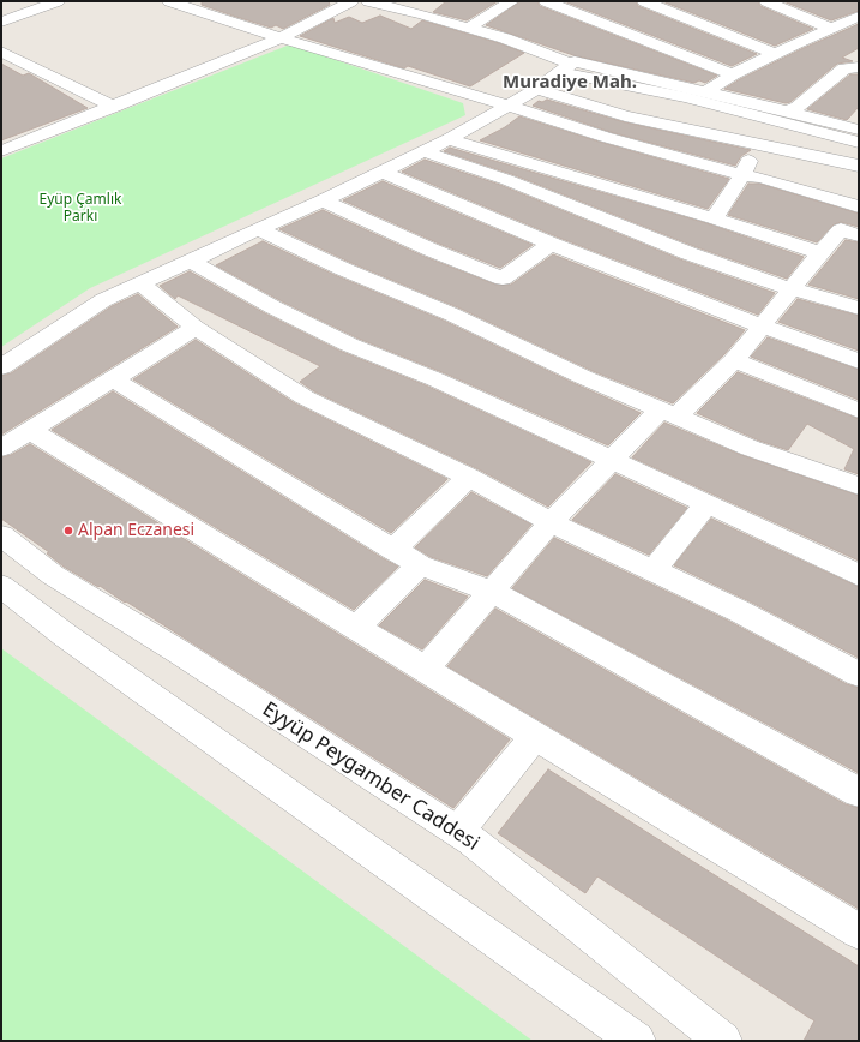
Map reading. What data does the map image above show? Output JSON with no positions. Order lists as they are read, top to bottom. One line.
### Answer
{"streets":{"street":["Eyyüp Peygamber Caddesi"]},"districts":["Muradiye Mah."],"parks":["Eyüp Çamlık Parkı"],"places":["Alpan Eczanesi"]}
